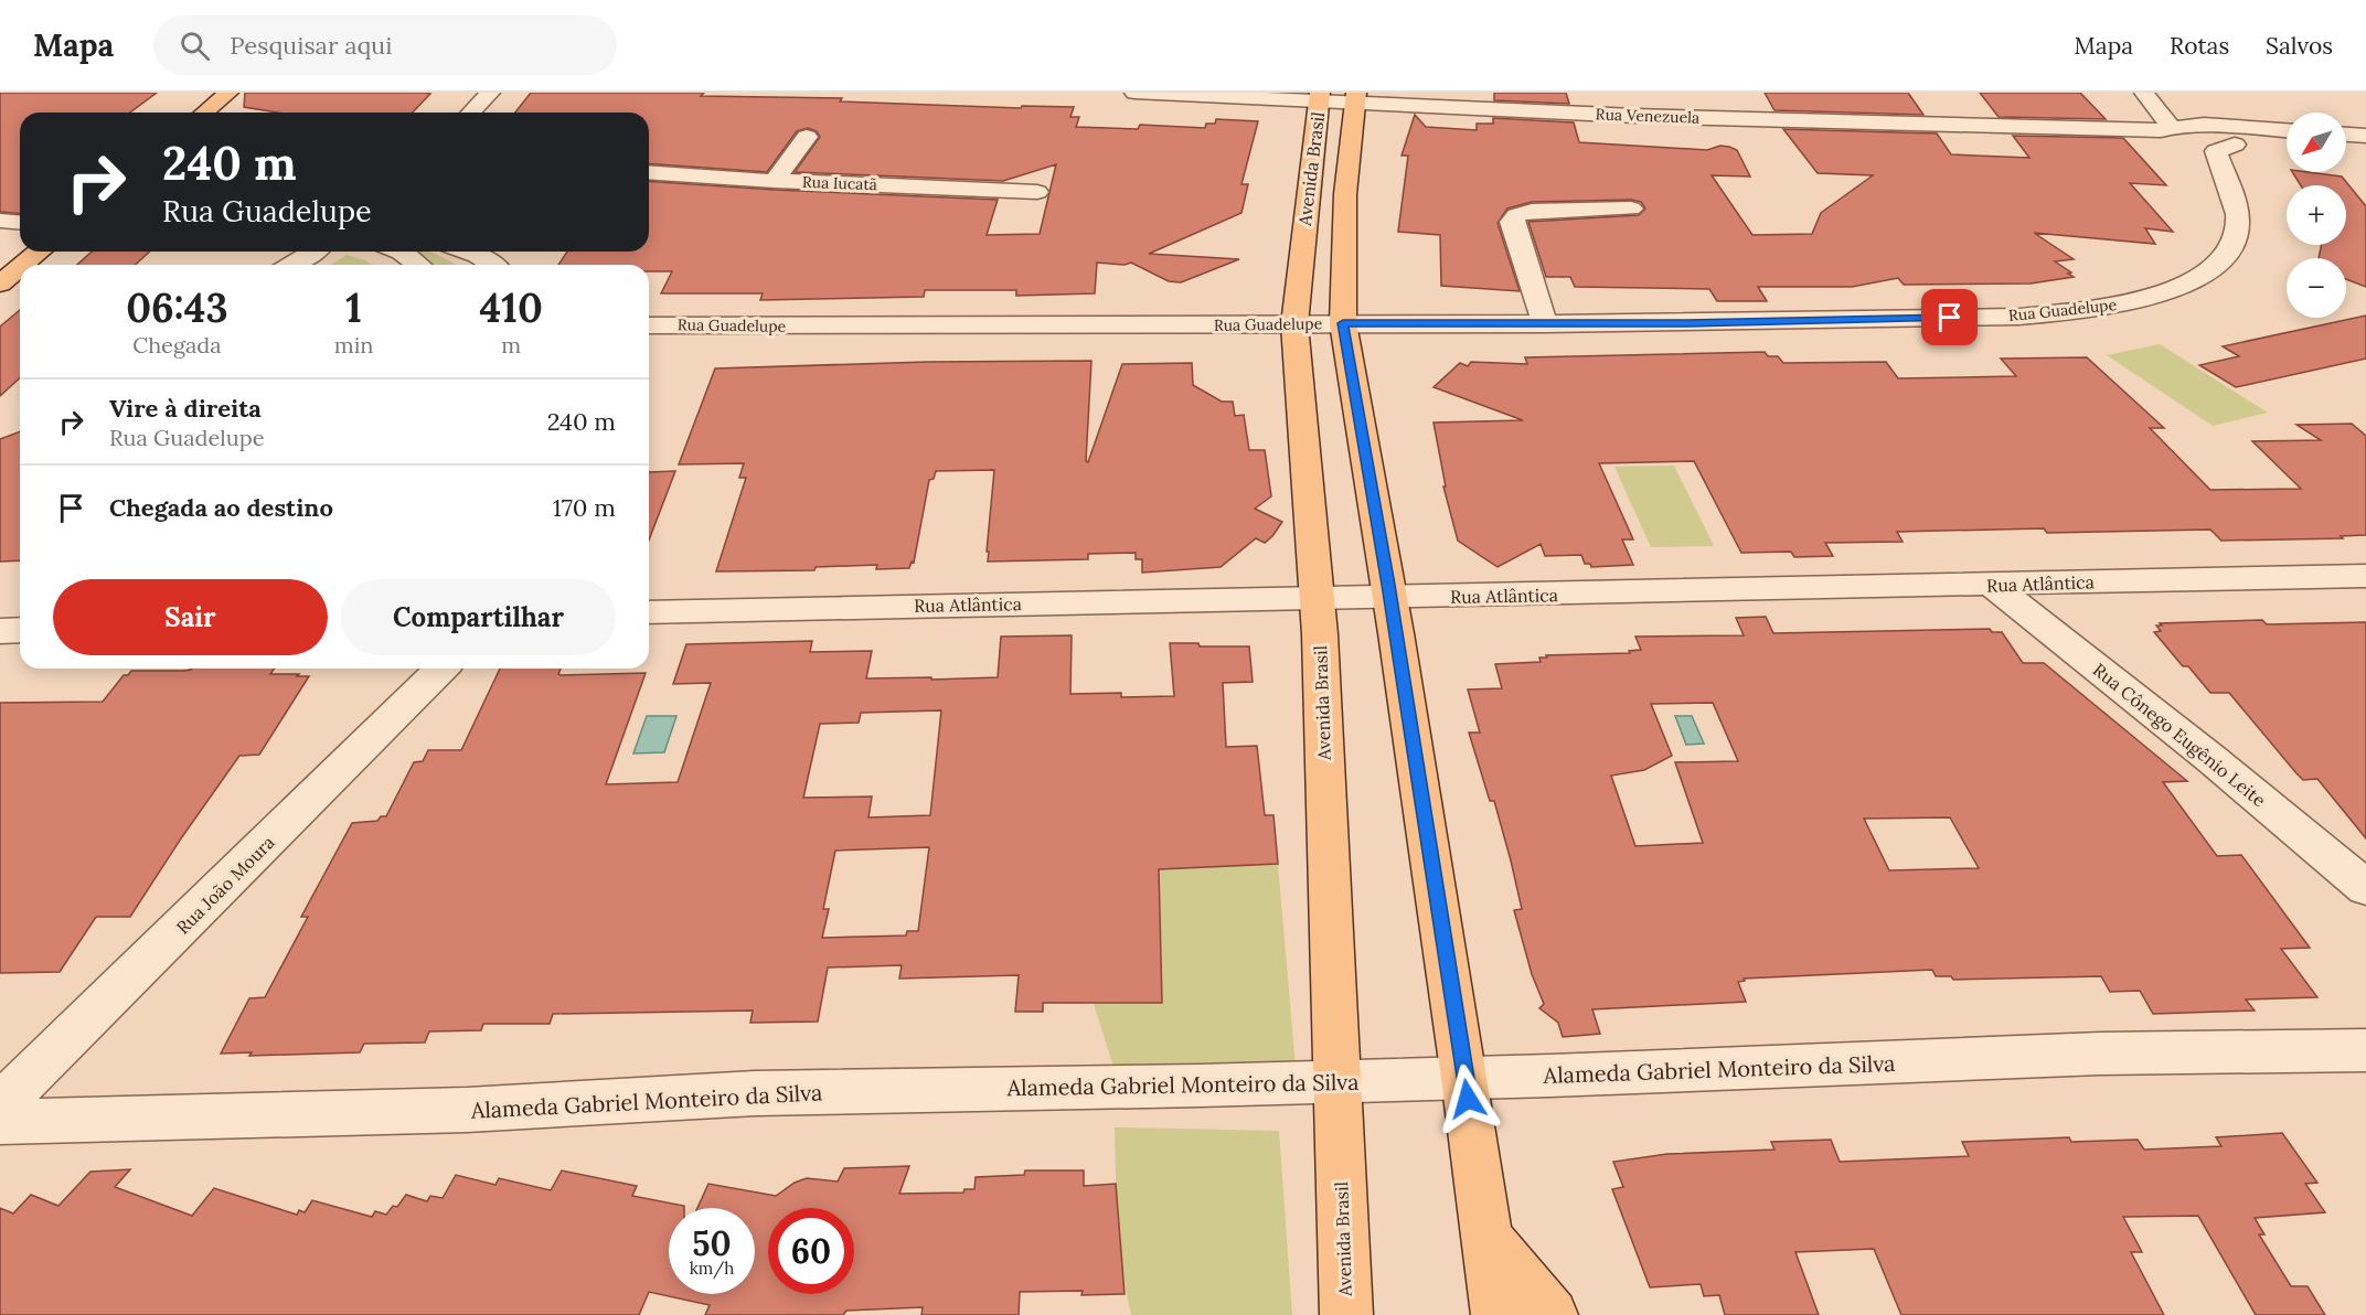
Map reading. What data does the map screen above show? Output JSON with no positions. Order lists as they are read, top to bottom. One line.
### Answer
{"streets":{"main road":["Avenida Brasil"],"street":["Rua Venezuela","Rua Iucatã","Rua Guadelupe","Rua Atlântica","Rua Cônego Eugênio Leite","Rua João Moura","Alameda Gabriel Monteiro da Silva"]},"crossings":[["Rua Venezuela","Avenida Brasil"],["Rua Venezuela","Rua Guadelupe"],["Avenida Brasil","Rua Guadelupe"],["Avenida Brasil","Rua Atlântica"],["Avenida Brasil","Alameda Gabriel Monteiro da Silva"],["Rua Atlântica","Rua Cônego Eugênio Leite"]],"north":"bottom left","page":{"header":"Mapa","search":"Pesquisar aqui","nav":["Mapa","Rotas","Salvos"],"map_buttons":["+","−"],"turn":["240 m","Rua Guadelupe"],"eta":["06:43","Chegada","1","min","410","m"],"list":[{"name":"Vire à direita","note":"Rua Guadelupe","value":"240 m"},{"name":"Chegada ao destino","value":"170 m"}],"buttons":["Sair","Compartilhar"],"speed":"50 km/h","limit":"60"}}
